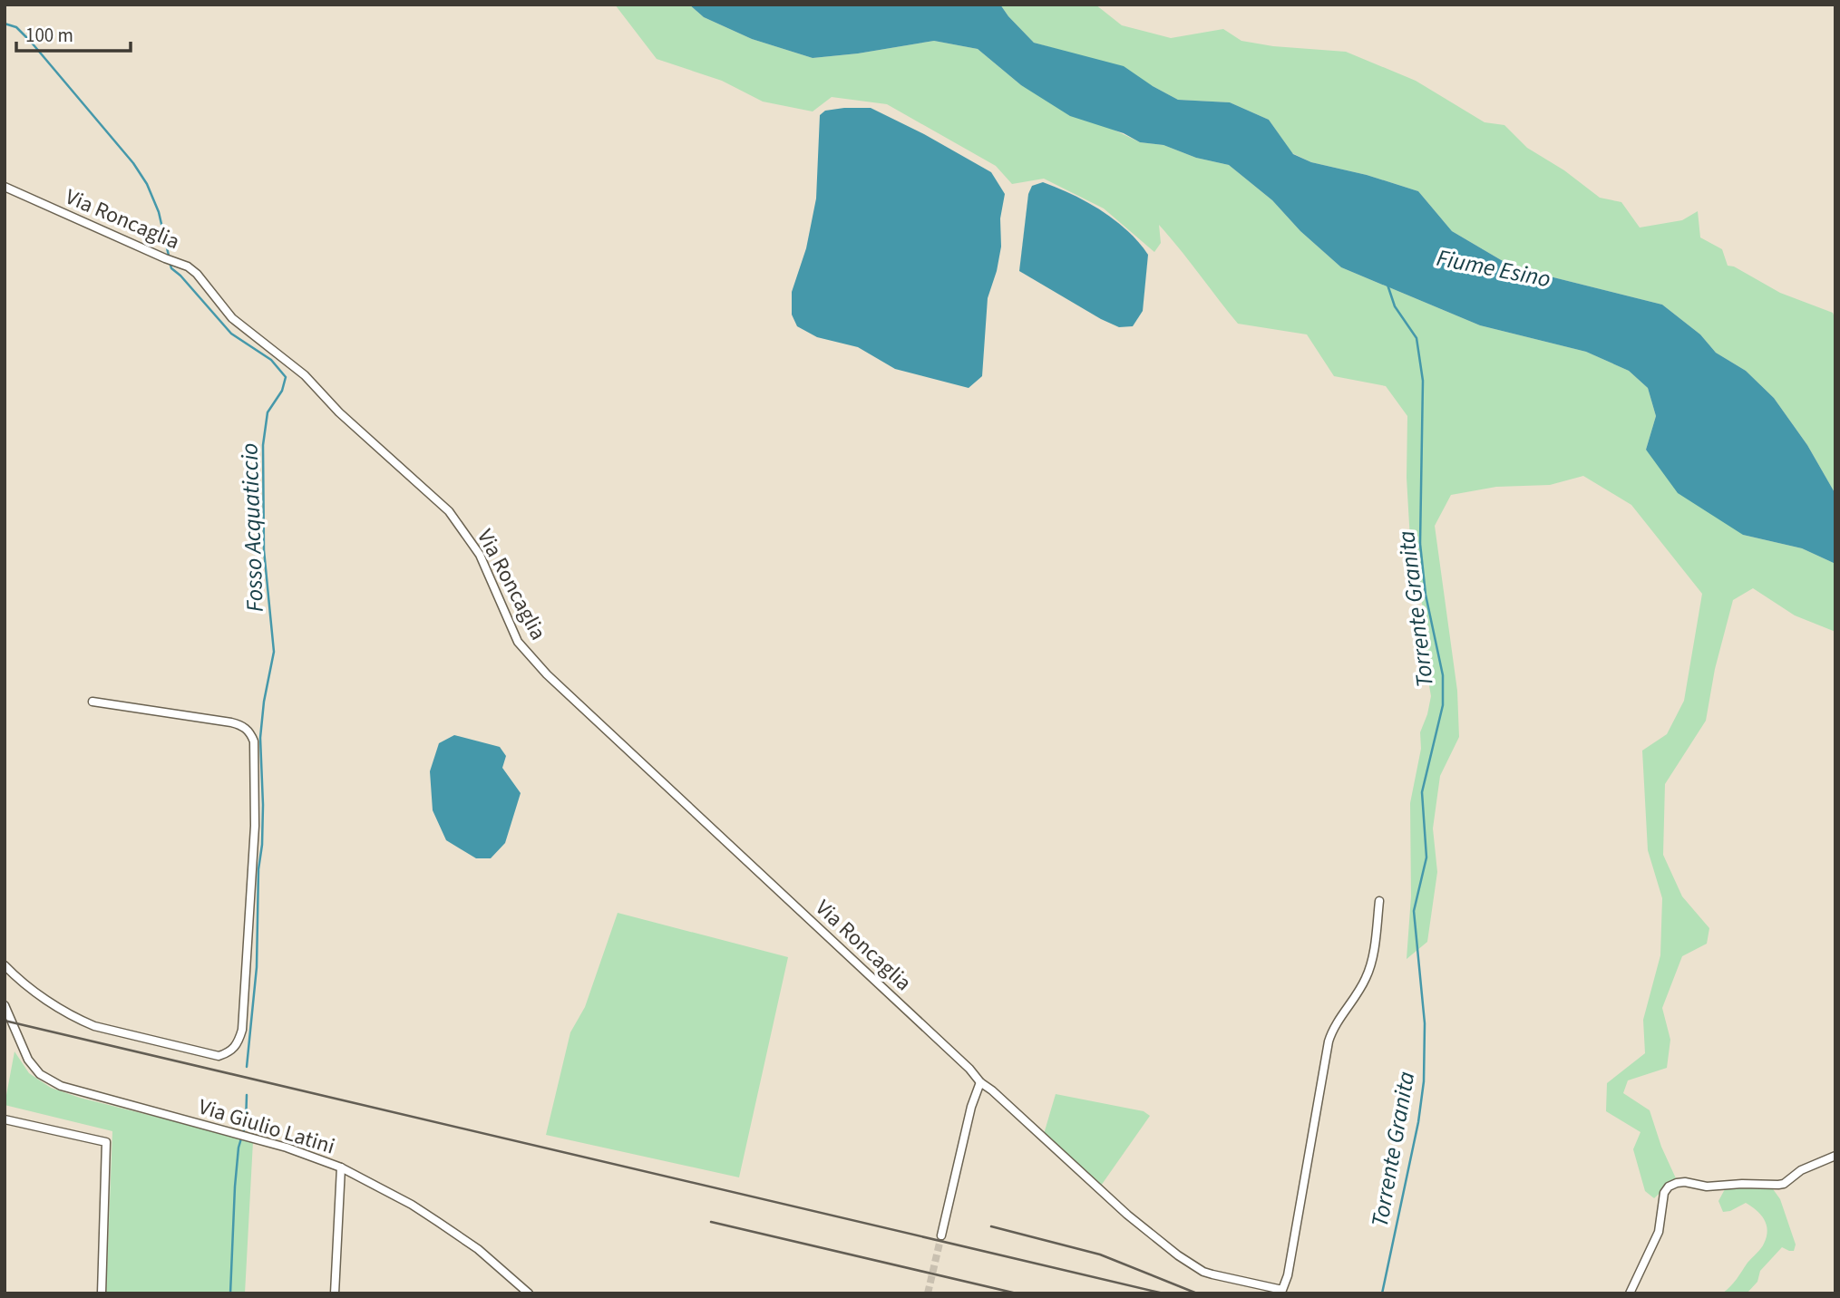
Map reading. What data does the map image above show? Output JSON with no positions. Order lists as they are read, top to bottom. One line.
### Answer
{"streets":{"street":["Via Roncaglia","Via Giulio Latini"]},"water":["Fiume Esino","Fosso Acquaticcio","Torrente Granita"],"scale_bar":"100 m"}
